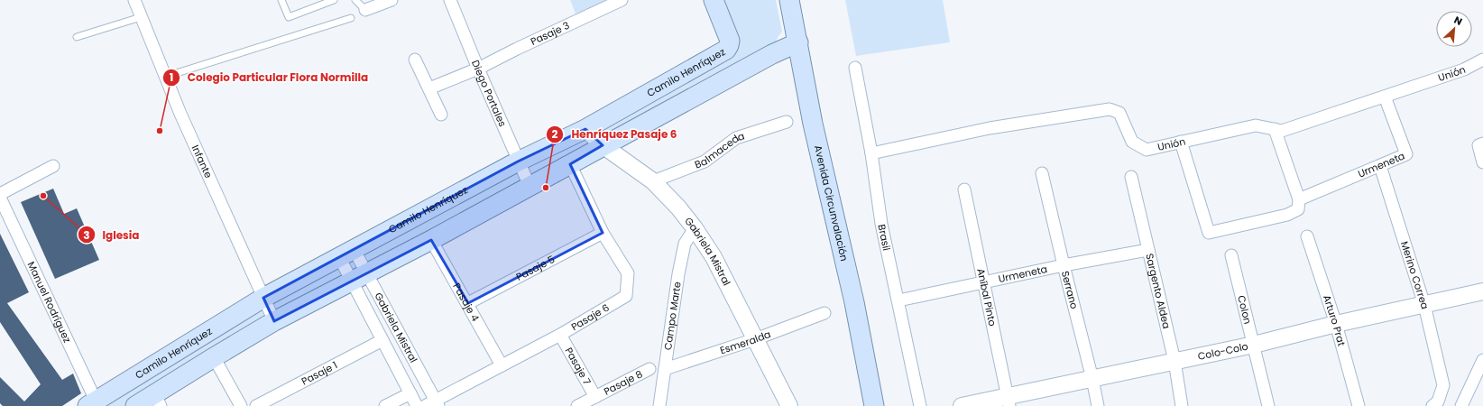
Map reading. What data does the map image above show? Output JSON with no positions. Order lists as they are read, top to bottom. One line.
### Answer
{"streets":{"main road":["Camilo Henríquez","Avenida Circunvalación"],"street":["Pasaje 3","Unión","Diego Portales","Balmaceda","Infante","Urmeneta","Brasil","Gabriela Mistral","Pasaje 5","Merino Correa","Serrano","Sargento Aldea","Aníbal Pinto","Manuel Rodríguez","Pasaje 4","Colon","Campo Marte","Pasaje 6","Arturo Prat","Esmeralda","Colo-Colo","Pasaje 7","Pasaje 1","Pasaje 8"]},"crossings":[["Pasaje 3","Diego Portales"],["Camilo Henríquez","Diego Portales"],["Camilo Henríquez","Infante"],["Camilo Henríquez","Gabriela Mistral"],["Camilo Henríquez","Manuel Rodríguez"],["Unión","Urmeneta"],["Unión","Brasil"],["Balmaceda","Gabriela Mistral"],["Urmeneta","Brasil"],["Urmeneta","Merino Correa"],["Urmeneta","Serrano"],["Urmeneta","Sargento Aldea"],["Urmeneta","Aníbal Pinto"],["Gabriela Mistral","Campo Marte"],["Gabriela Mistral","Pasaje 6"],["Gabriela Mistral","Esmeralda"],["Gabriela Mistral","Pasaje 1"],["Pasaje 5","Pasaje 4"],["Pasaje 5","Pasaje 6"],["Merino Correa","Colo-Colo"],["Serrano","Colo-Colo"],["Sargento Aldea","Colo-Colo"],["Aníbal Pinto","Colo-Colo"],["Pasaje 4","Pasaje 6"],["Colon","Colo-Colo"],["Campo Marte","Esmeralda"],["Pasaje 6","Pasaje 7"],["Arturo Prat","Colo-Colo"],["Pasaje 7","Pasaje 8"]],"places":["Colegio Particular Flora Normilla","Henríquez Pasaje 6","Iglesia"],"north":"top right"}
